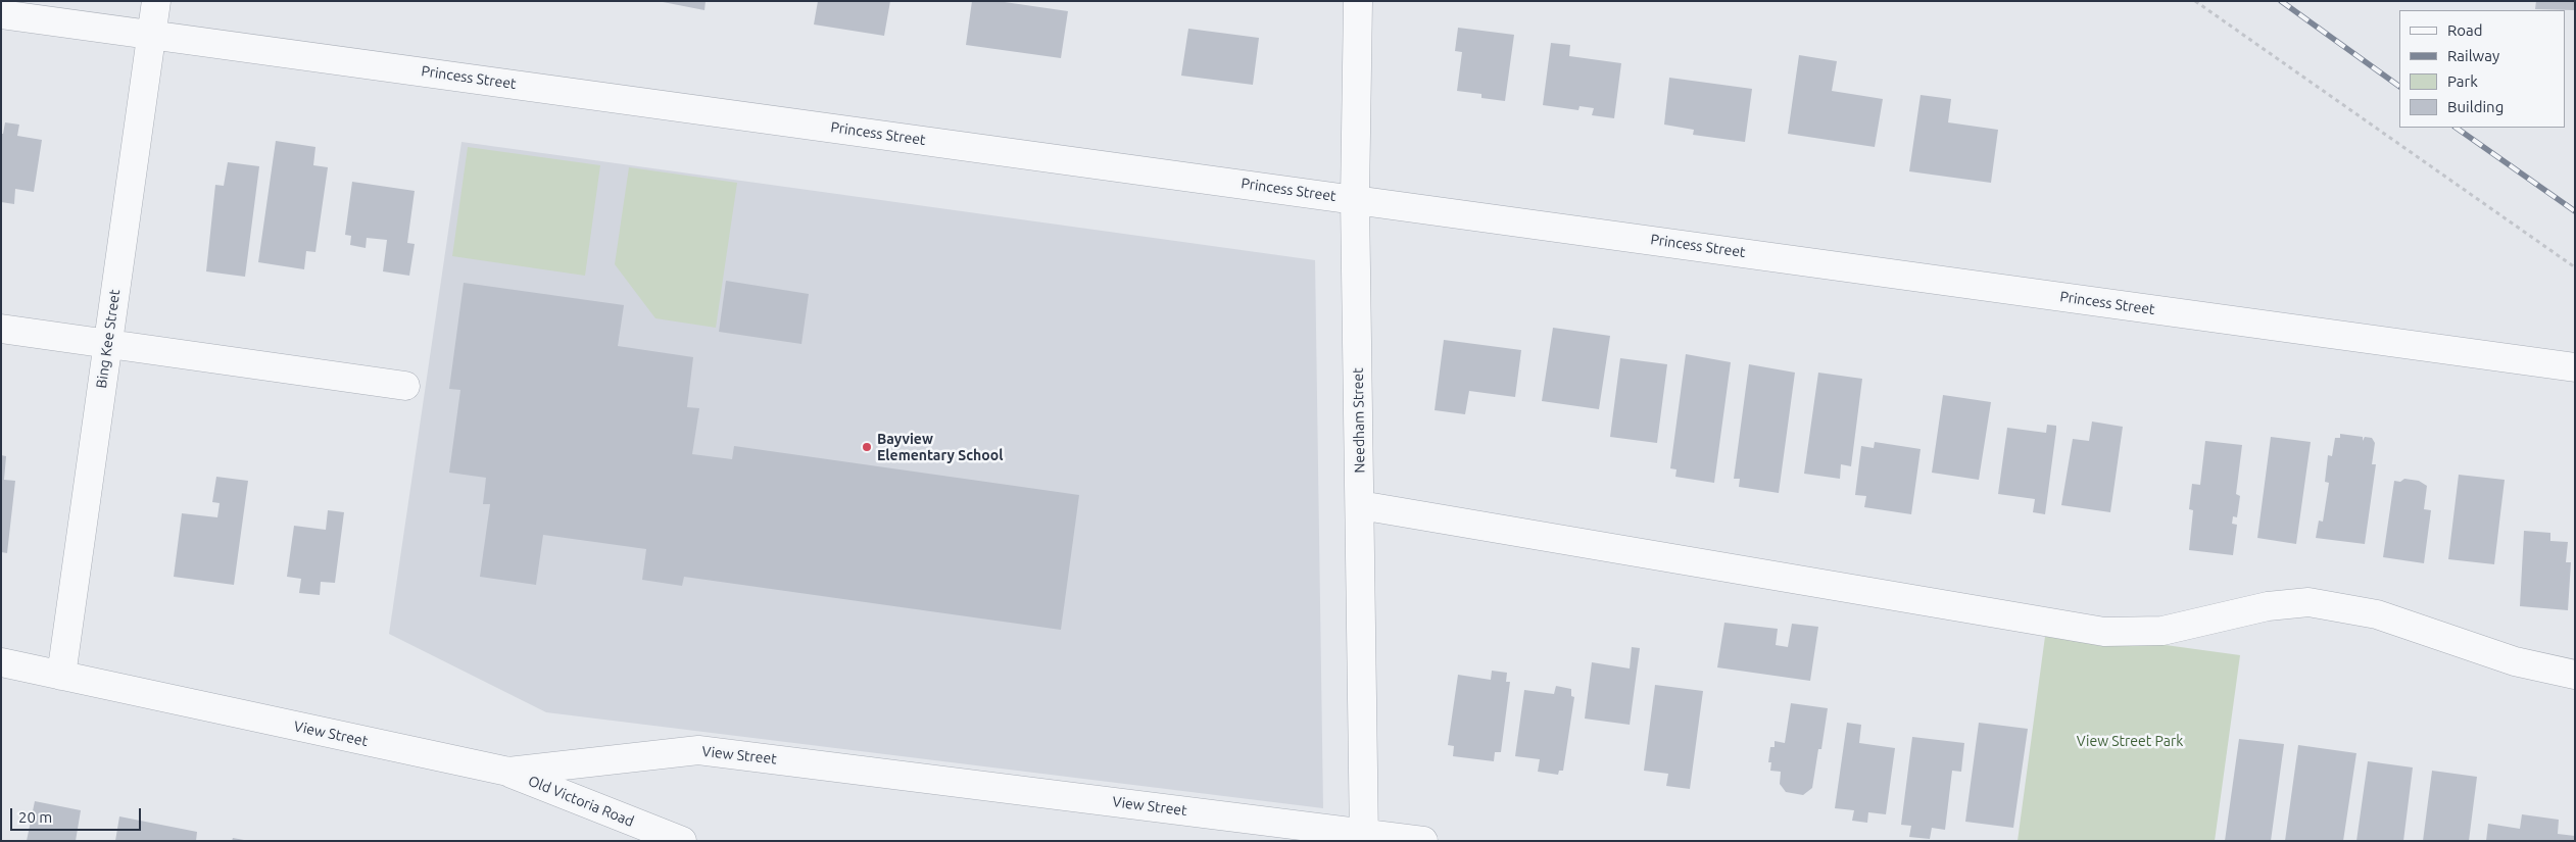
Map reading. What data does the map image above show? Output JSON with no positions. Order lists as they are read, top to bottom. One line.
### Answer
{"streets":{"street":["Princess Street","Bing Kee Street","Needham Street","View Street","Old Victoria Road"]},"crossings":[["Princess Street","Bing Kee Street"],["Princess Street","Needham Street"],["Bing Kee Street","View Street"],["Needham Street","View Street"],["View Street","Old Victoria Road"]],"parks":["View Street Park"],"places":["Bayview Elementary School"],"legend":["Road","Railway","Park","Building"],"scale_bar":"20 m"}
